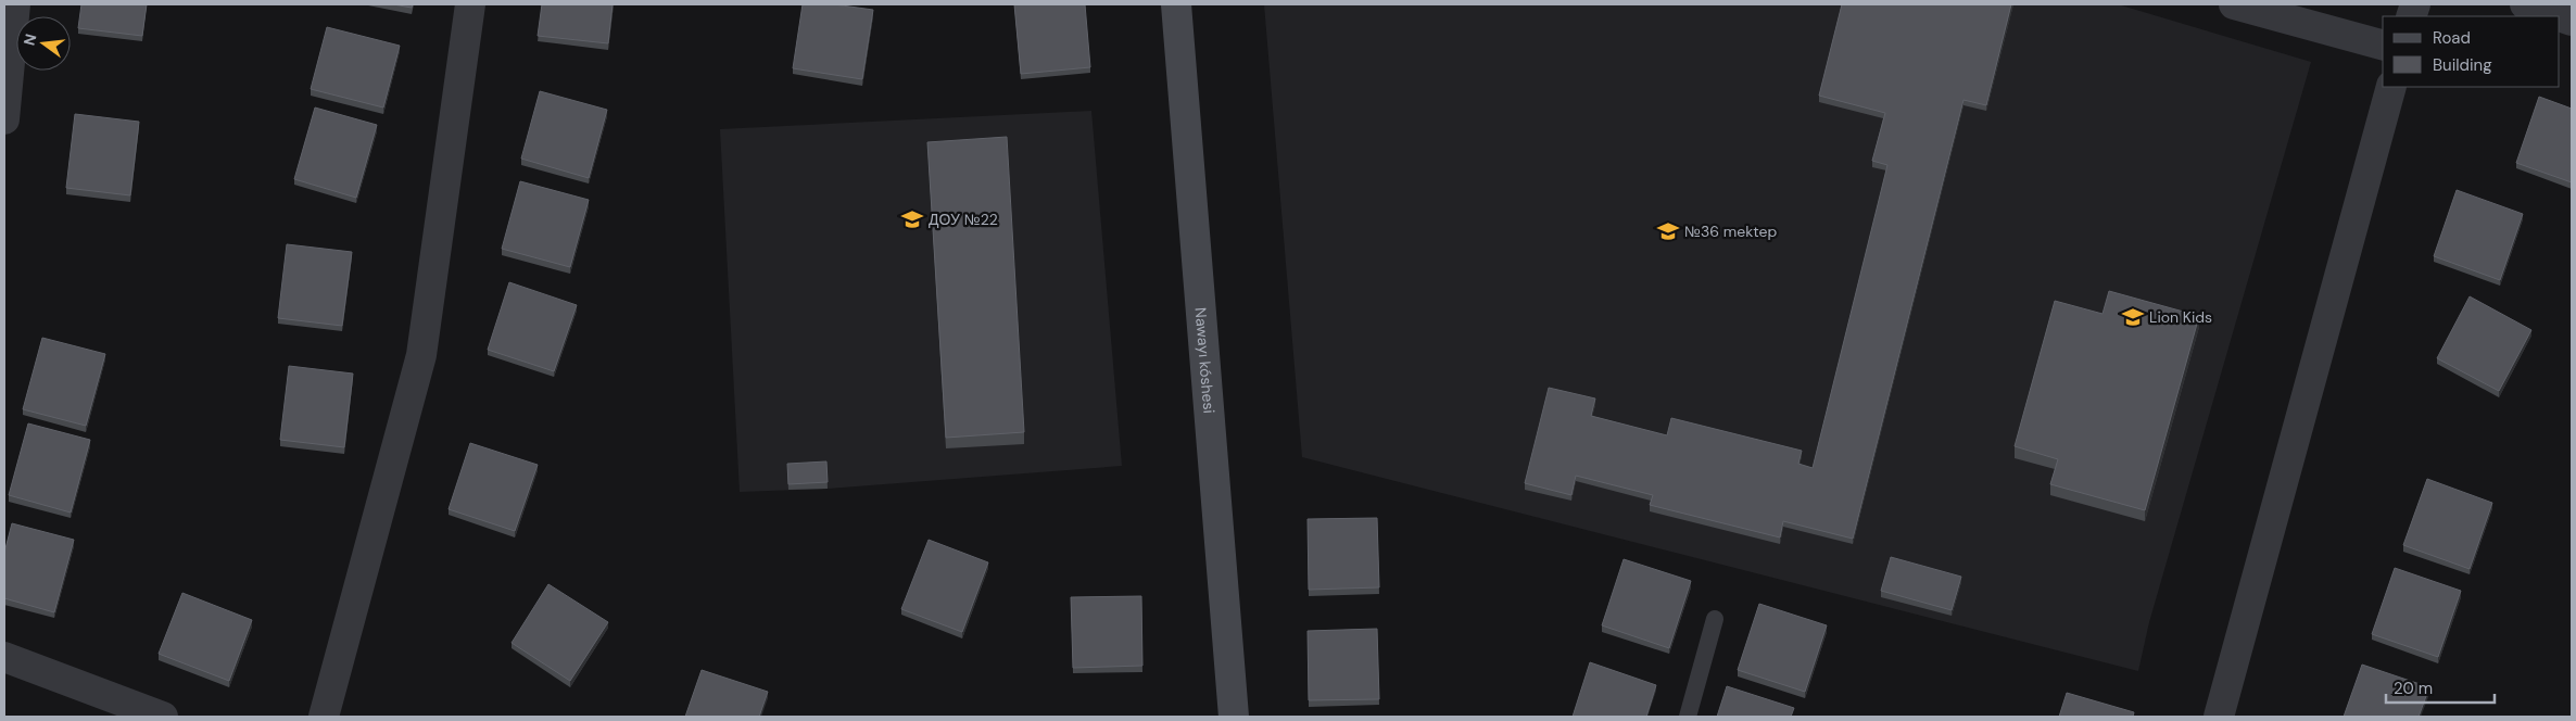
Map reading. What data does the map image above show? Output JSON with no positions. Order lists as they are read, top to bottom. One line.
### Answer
{"streets":{"main road":["Nawayı kóshesi"]},"places":{"school or university":["ДОУ №22","№36 mektep","Lion Kids"]},"legend":["Road","Building"],"scale_bar":"20 m","north":"left"}
